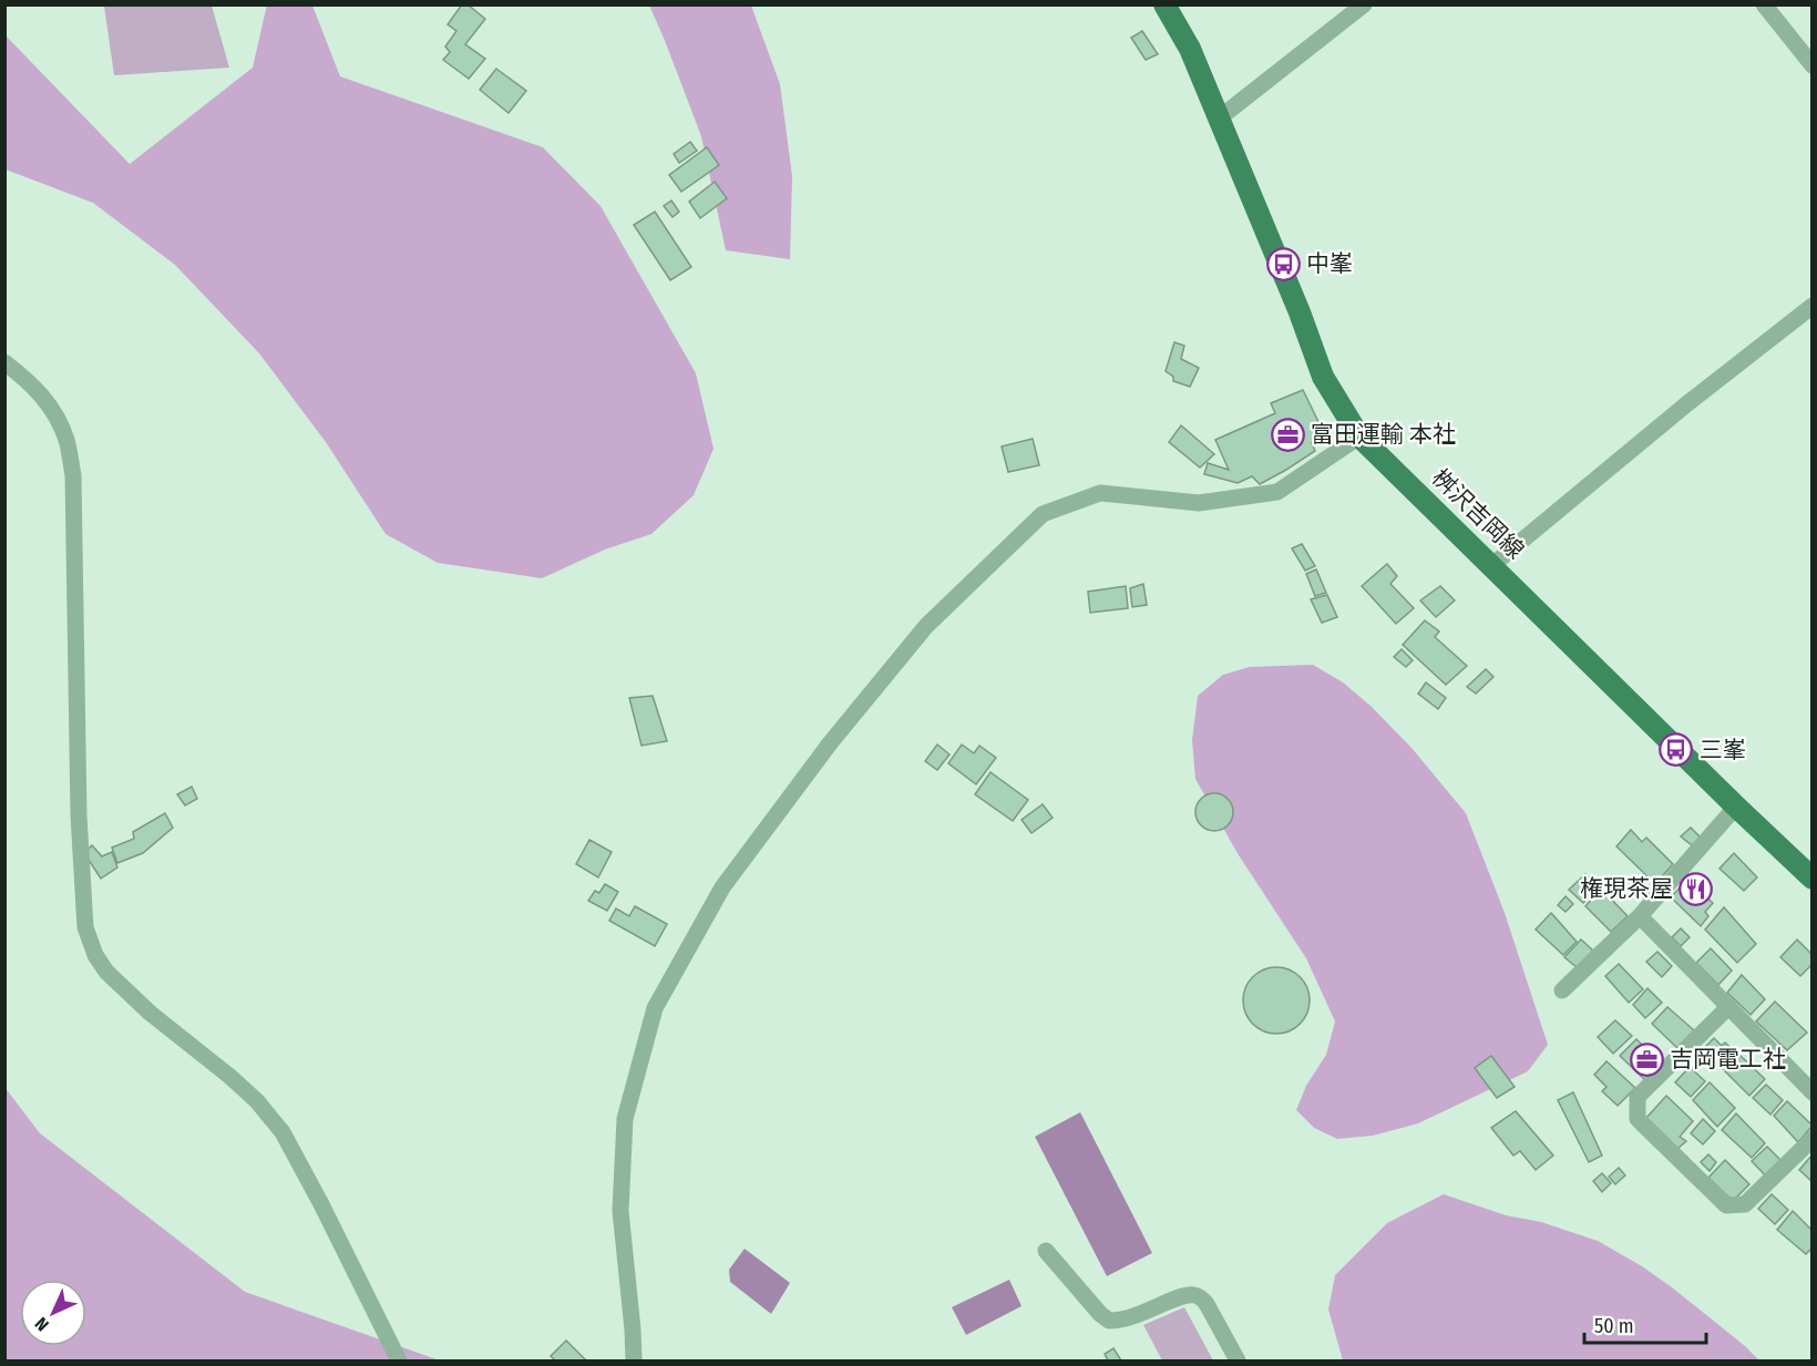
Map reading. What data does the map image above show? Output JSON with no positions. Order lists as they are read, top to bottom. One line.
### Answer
{"streets":{"main road":["桝沢吉岡線"]},"places":{"bus stop":["中峯","三峯"],"office":["富田運輸 本社","吉岡電工社"],"restaurant":["権現茶屋"]},"scale_bar":"50 m","north":"bottom left"}
